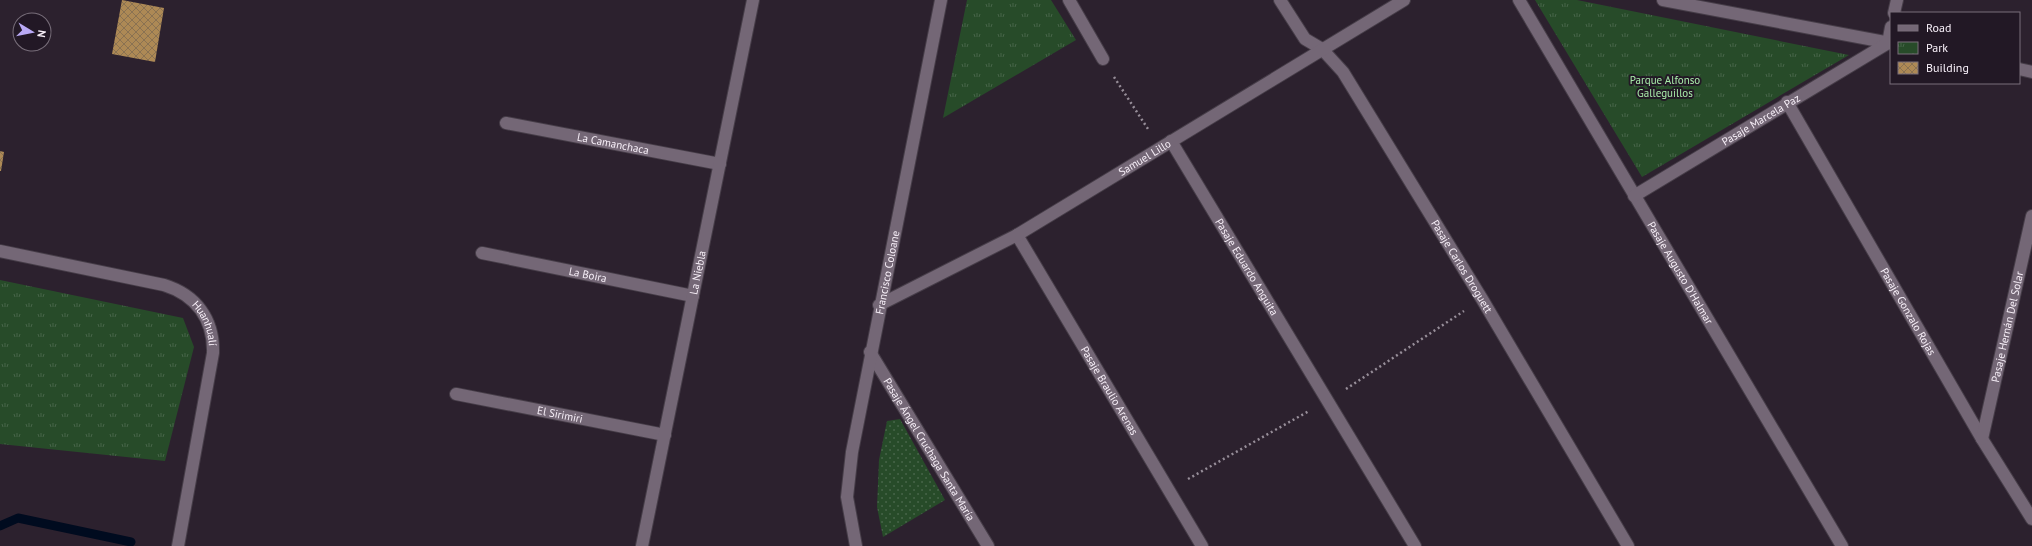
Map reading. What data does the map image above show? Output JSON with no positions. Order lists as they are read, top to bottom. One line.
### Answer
{"streets":{"street":["Pasaje Marcela Paz","La Camanchaca","Samuel Lillo","Pasaje Carlos Droguett","Pasaje Eduardo Anguita","La Niebla","Francisco Coloane","Pasaje Augusto D'Halmar","La Boira","Pasaje Gonzalo Rojas","Huanhualí","Pasaje Hernán Del Solar","Pasaje Braulio Arenas","El Sirimiri","Pasaje Ángel Cruchaga Santa María"]},"crossings":[["Pasaje Marcela Paz","Pasaje Augusto D'Halmar"],["Pasaje Marcela Paz","Pasaje Gonzalo Rojas"],["La Camanchaca","La Niebla"],["Samuel Lillo","Pasaje Carlos Droguett"],["Samuel Lillo","Pasaje Eduardo Anguita"],["Samuel Lillo","Francisco Coloane"],["Samuel Lillo","Pasaje Braulio Arenas"],["La Niebla","La Boira"],["La Niebla","El Sirimiri"],["Francisco Coloane","Pasaje Ángel Cruchaga Santa María"],["Pasaje Gonzalo Rojas","Pasaje Hernán Del Solar"]],"parks":["Parque Alfonso Galleguillos"],"legend":["Road","Park","Building"],"north":"right"}
